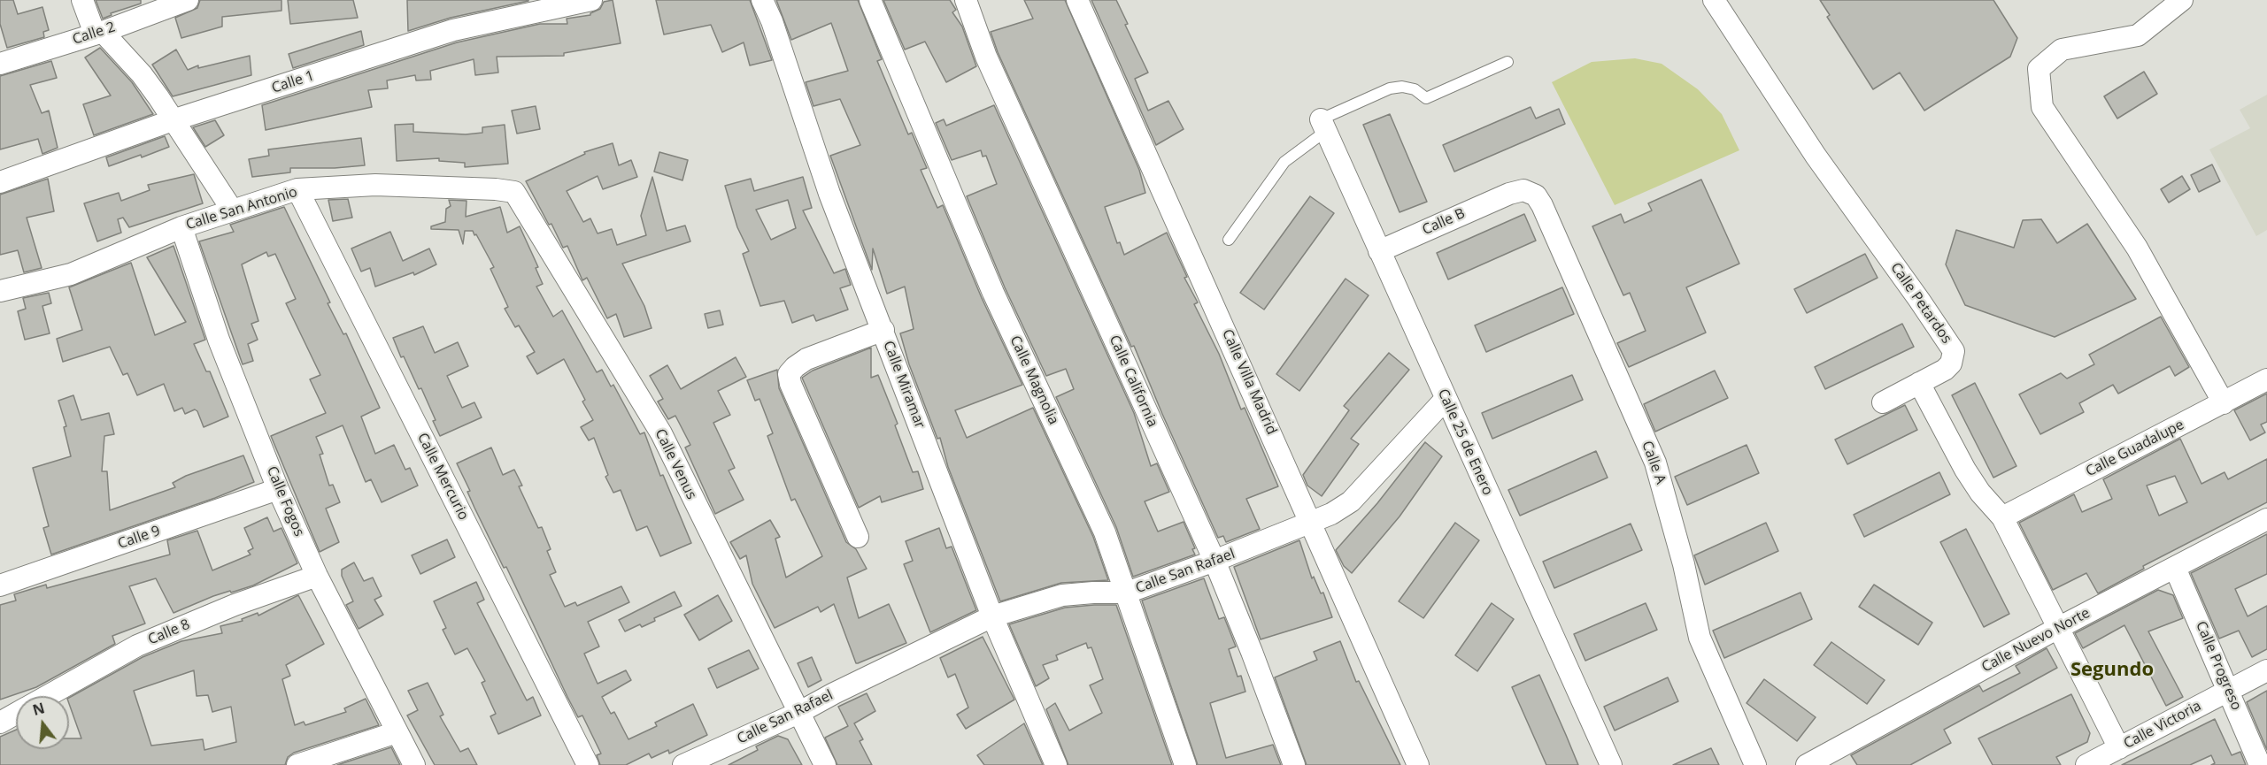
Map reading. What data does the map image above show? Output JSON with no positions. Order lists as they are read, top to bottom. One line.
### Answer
{"streets":{"street":["Calle 2","Calle 1","Calle San Antonio","Calle B","Calle Petardos","Calle Magnolia","Calle California","Calle Villa Madrid","Calle Miramar","Calle 25 de Enero","Calle Guadalupe","Calle A","Calle Venus","Calle Mercurio","Calle Fogos","Calle 9","Calle San Rafael","Calle 8","Calle Nuevo Norte","Calle Progreso","Calle Victoria"]},"crossings":[["Calle San Antonio","Calle Venus"],["Calle San Antonio","Calle Mercurio"],["Calle San Antonio","Calle Fogos"],["Calle B","Calle 25 de Enero"],["Calle B","Calle A"],["Calle Magnolia","Calle San Rafael"],["Calle California","Calle San Rafael"],["Calle Villa Madrid","Calle San Rafael"],["Calle Miramar","Calle San Rafael"],["Calle 25 de Enero","Calle San Rafael"],["Calle Venus","Calle San Rafael"],["Calle Fogos","Calle 9"],["Calle Fogos","Calle 8"],["Calle Nuevo Norte","Calle Progreso"],["Calle Progreso","Calle Victoria"]],"districts":["Segundo"],"north":"top"}
